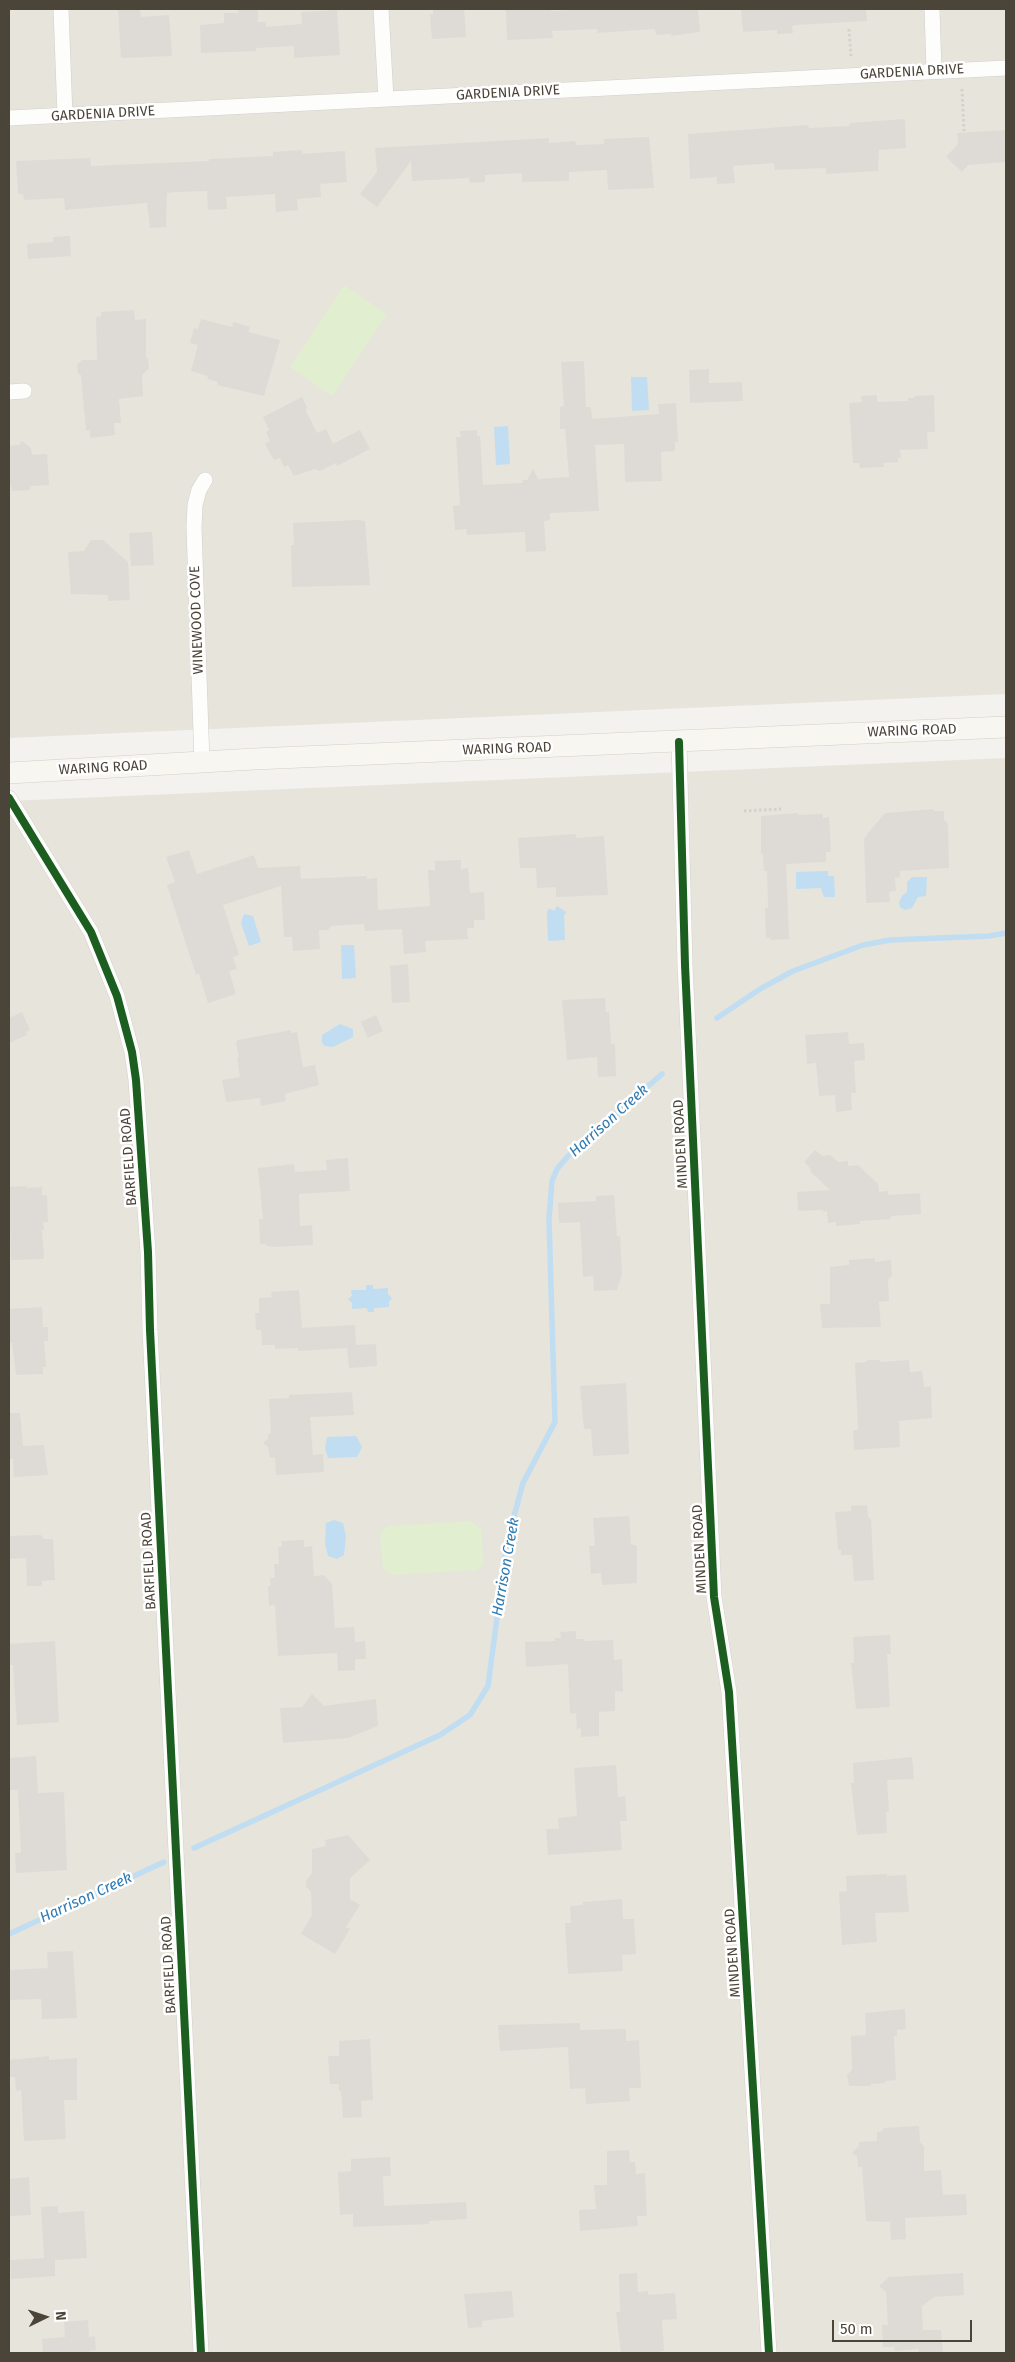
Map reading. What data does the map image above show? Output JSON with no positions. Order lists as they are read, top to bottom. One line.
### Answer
{"streets":{"main road":["WARING ROAD"],"street":["GARDENIA DRIVE","WINEWOOD COVE","MINDEN ROAD","BARFIELD ROAD"]},"crossings":[["WINEWOOD COVE","WARING ROAD"],["WARING ROAD","MINDEN ROAD"]],"water":["Harrison Creek"],"scale_bar":"50 m","north":"right"}
